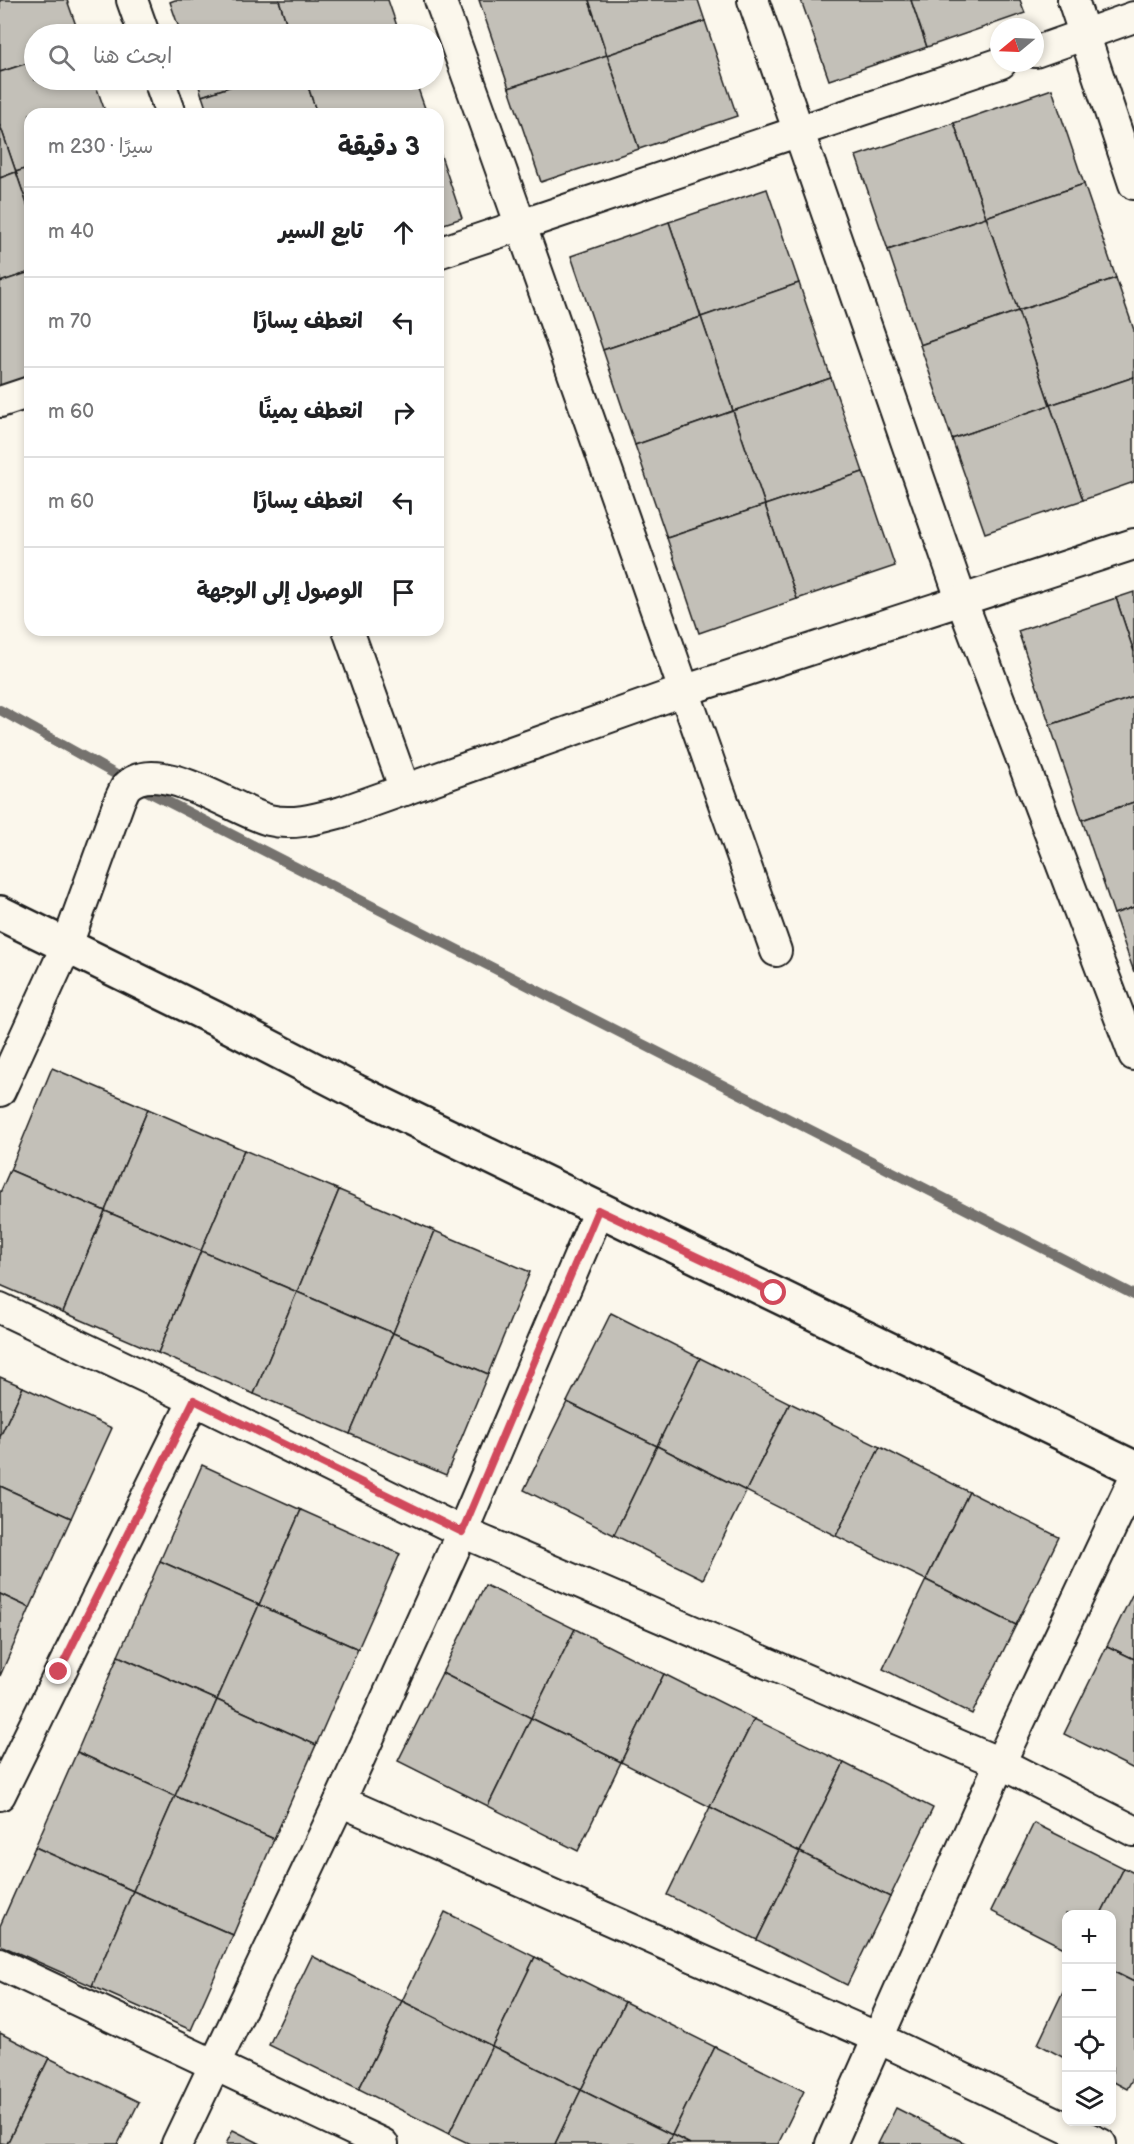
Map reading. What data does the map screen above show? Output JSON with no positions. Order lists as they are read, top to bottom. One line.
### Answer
{"north":"left","page":{"search":"ابحث هنا","heading":["3 دقيقة","سيرًا · 230 m"],"list":[["تابع السير","40 m"],["انعطف يسارًا","70 m"],["انعطف يمينًا","60 m"],["انعطف يسارًا","60 m"],"الوصول إلى الوجهة"],"map_buttons":["+","−"]}}
